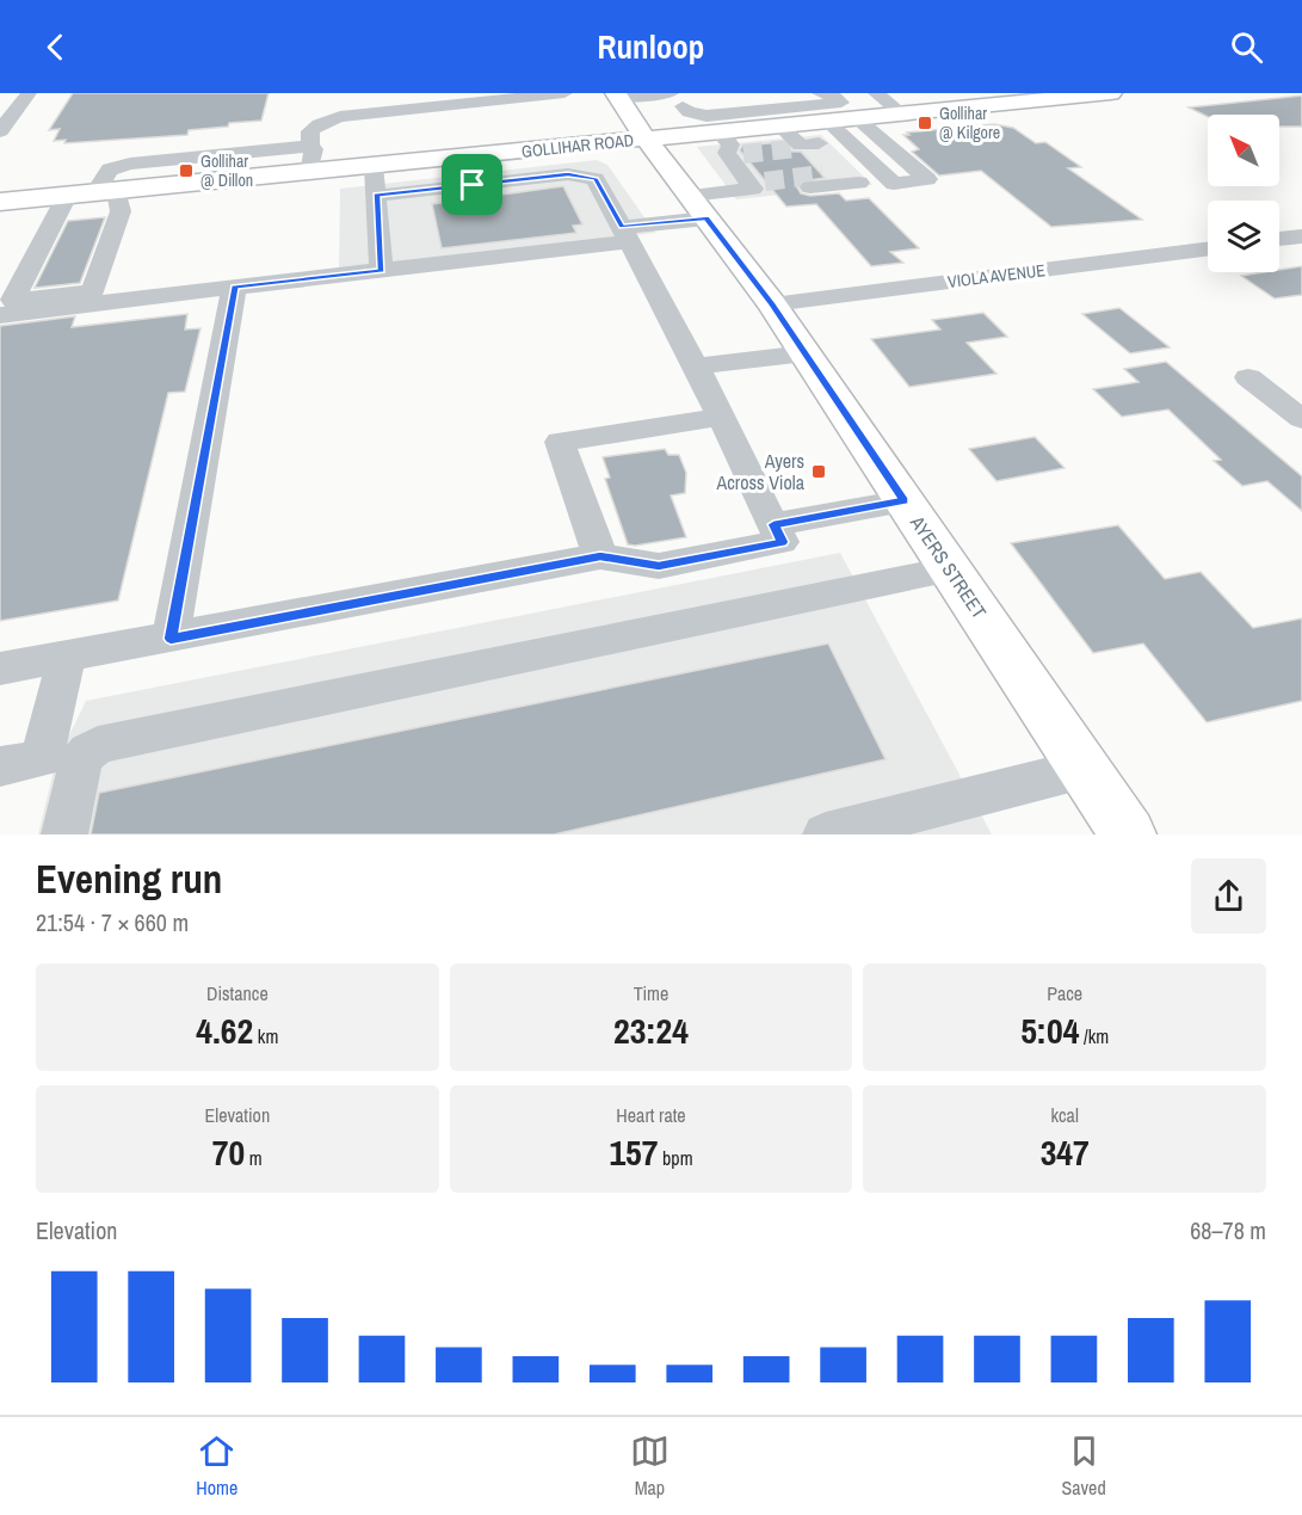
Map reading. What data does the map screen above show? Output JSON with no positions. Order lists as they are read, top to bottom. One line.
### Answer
{"streets":{"main road":["GOLLIHAR ROAD","AYERS STREET"],"street":["VIOLA AVENUE"]},"crossings":[["GOLLIHAR ROAD","AYERS STREET"],["VIOLA AVENUE","AYERS STREET"]],"places":{"transit":["Gollihar @ Kilgore","Gollihar @ Dillon","Ayers Across Viola"]},"north":"top left","page":{"header":"Runloop","heading":["Evening run","21:54 · 7 × 660 m"],"stats":[["Distance","4.62 km"],["Time","23:24"],["Pace","5:04 /km"],["Elevation","70 m"],["Heart rate","157 bpm"],["kcal","347"]],"chart":["Elevation","68–78 m"],"tabs":["Home","Map","Saved"]}}
